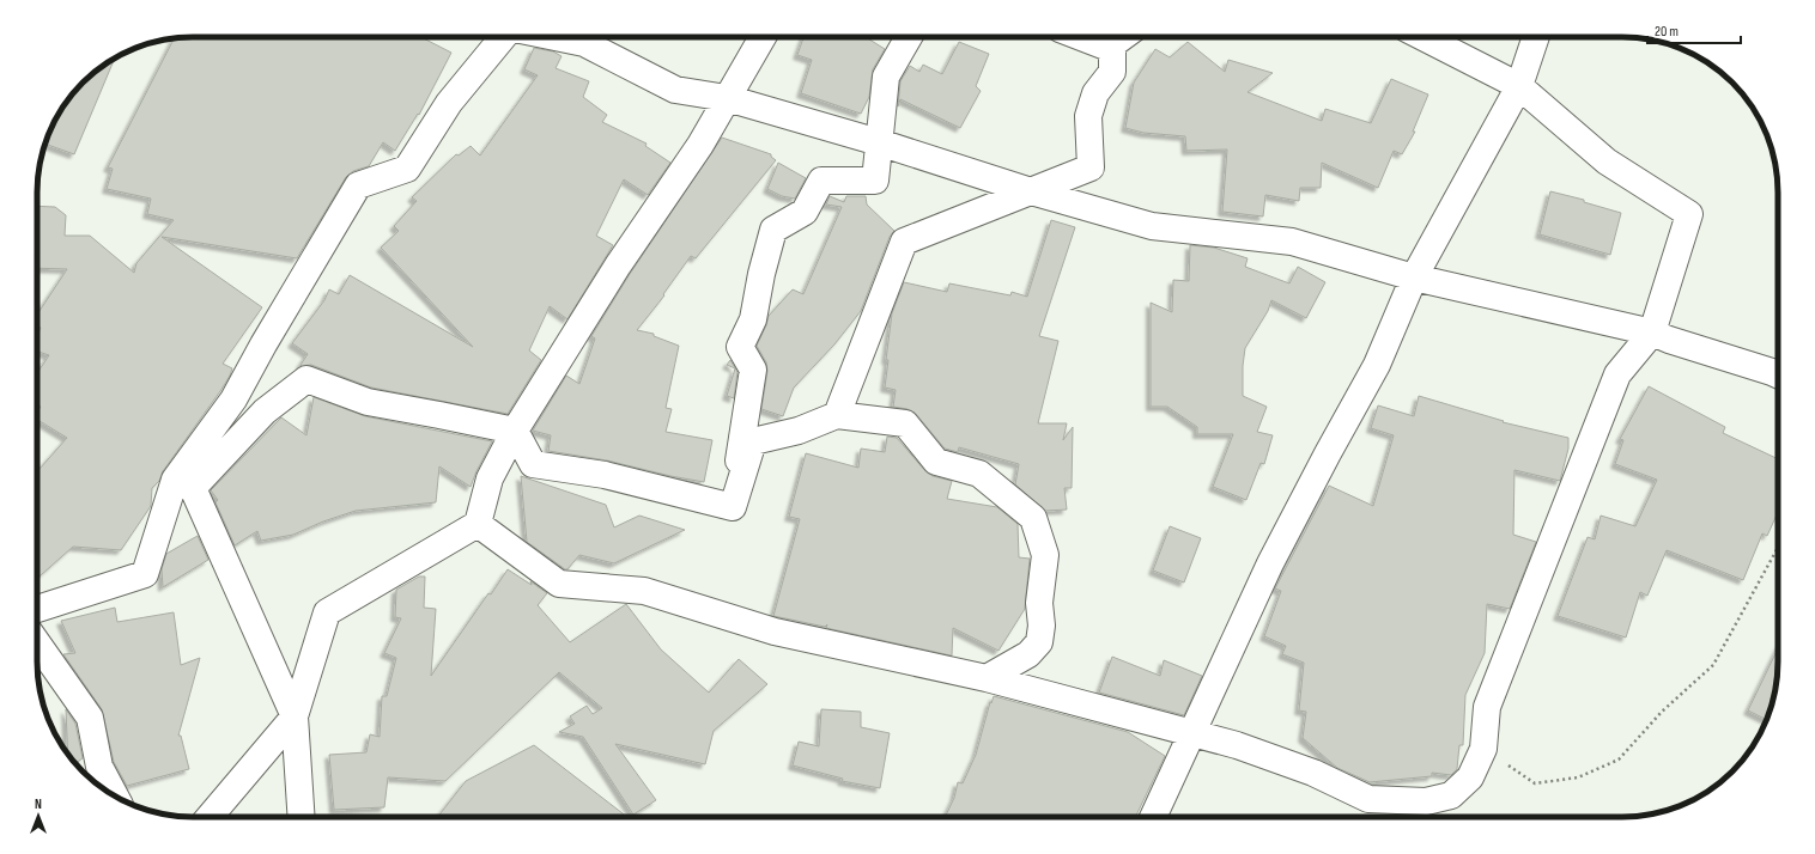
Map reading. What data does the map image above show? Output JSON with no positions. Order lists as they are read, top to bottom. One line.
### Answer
{"scale_bar":"20 m","north":"top"}
